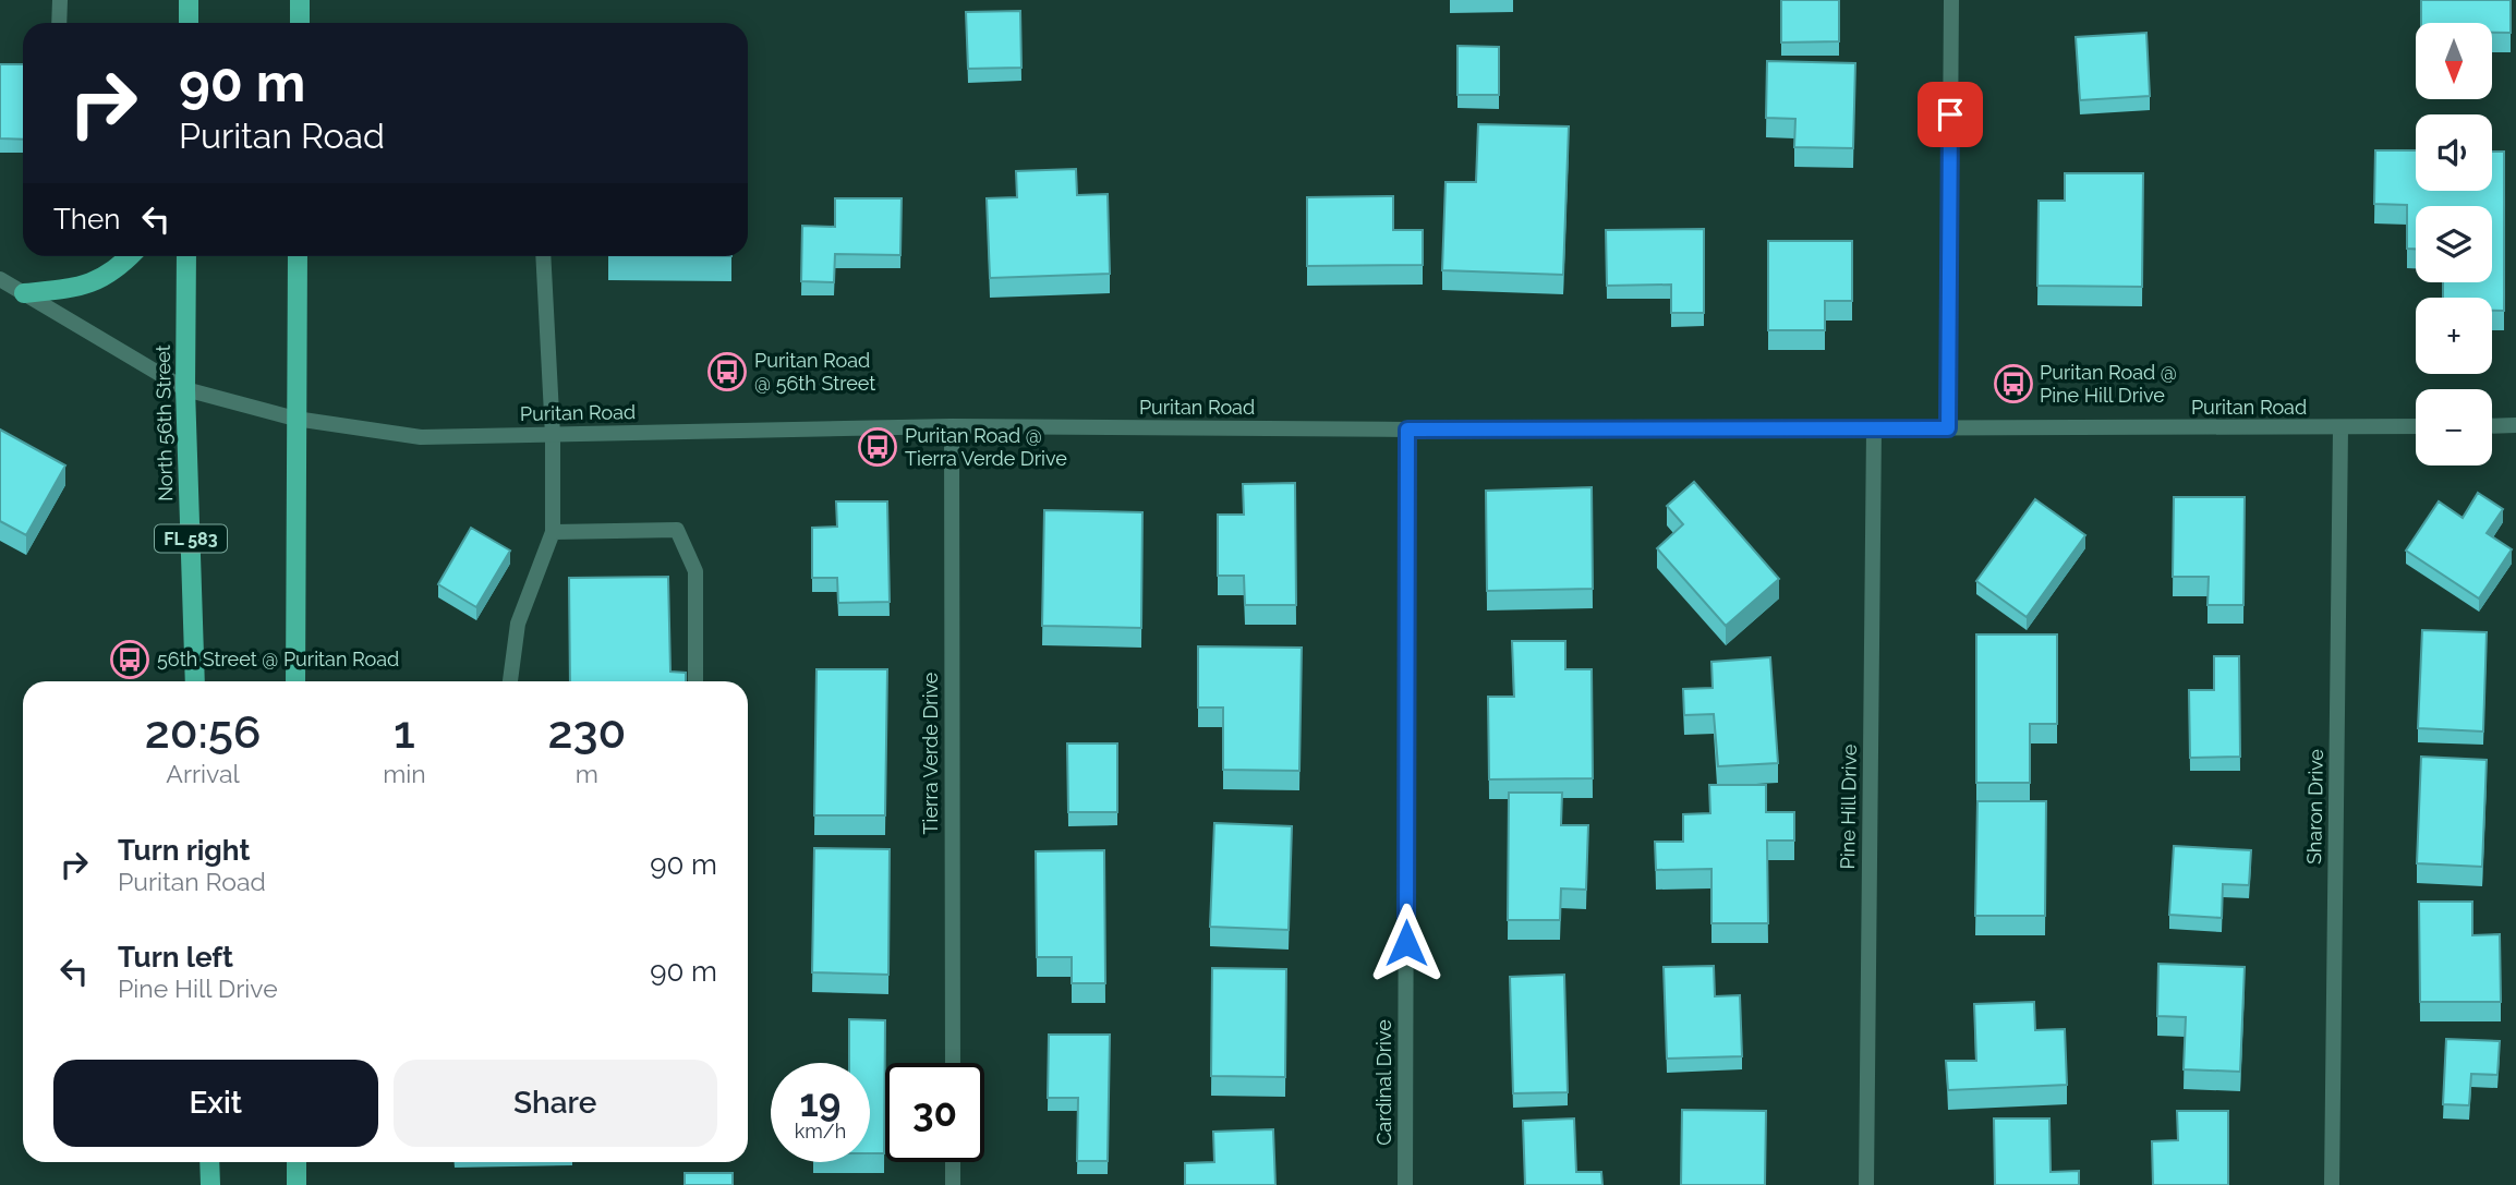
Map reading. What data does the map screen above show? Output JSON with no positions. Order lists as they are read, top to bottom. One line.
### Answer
{"streets":{"main road":["North 56th Street","FL 583"],"street":["Puritan Road","Tierra Verde Drive","Pine Hill Drive","Sharon Drive","Cardinal Drive"]},"crossings":[["Puritan Road","North 56th Street"],["Puritan Road","Tierra Verde Drive"],["Puritan Road","Pine Hill Drive"],["Puritan Road","Sharon Drive"],["Puritan Road","Cardinal Drive"]],"places":{"bus stop":["Puritan Road @ 56th Street","Puritan Road @ Pine Hill Drive","Puritan Road @ Tierra Verde Drive","56th Street @ Puritan Road"]},"north":"bottom","page":{"map_buttons":["+","−"],"turn":["90 m","Puritan Road"],"then":"Then","eta":["20:56","Arrival","1","min","230","m"],"list":[{"name":"Turn right","note":"Puritan Road","value":"90 m"},{"name":"Turn left","note":"Pine Hill Drive","value":"90 m"}],"buttons":["Exit","Share"],"speed":"19 km/h","limit":"30"}}
